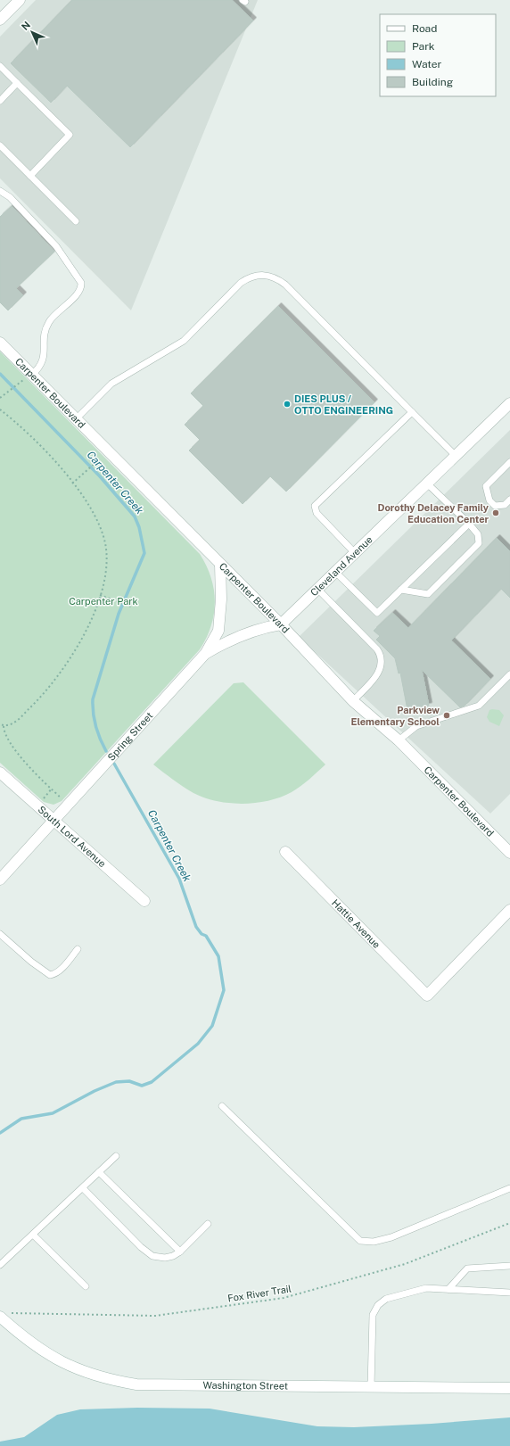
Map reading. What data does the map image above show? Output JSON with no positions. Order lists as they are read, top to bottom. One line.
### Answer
{"streets":{"street":["Carpenter Boulevard","Cleveland Avenue","Spring Street","South Lord Avenue","Hattie Avenue","Washington Street"],"path":["Fox River Trail"]},"crossings":[["Carpenter Boulevard","Cleveland Avenue"],["Carpenter Boulevard","Spring Street"],["Cleveland Avenue","Spring Street"],["Spring Street","South Lord Avenue"],["Fox River Trail","Washington Street"]],"water":["Carpenter Creek"],"parks":["Carpenter Park"],"places":["DIES PLUS / OTTO ENGINEERING","Dorothy Delacey Family Education Center","Parkview Elementary School"],"legend":["Road","Park","Water","Building"],"north":"top left"}
